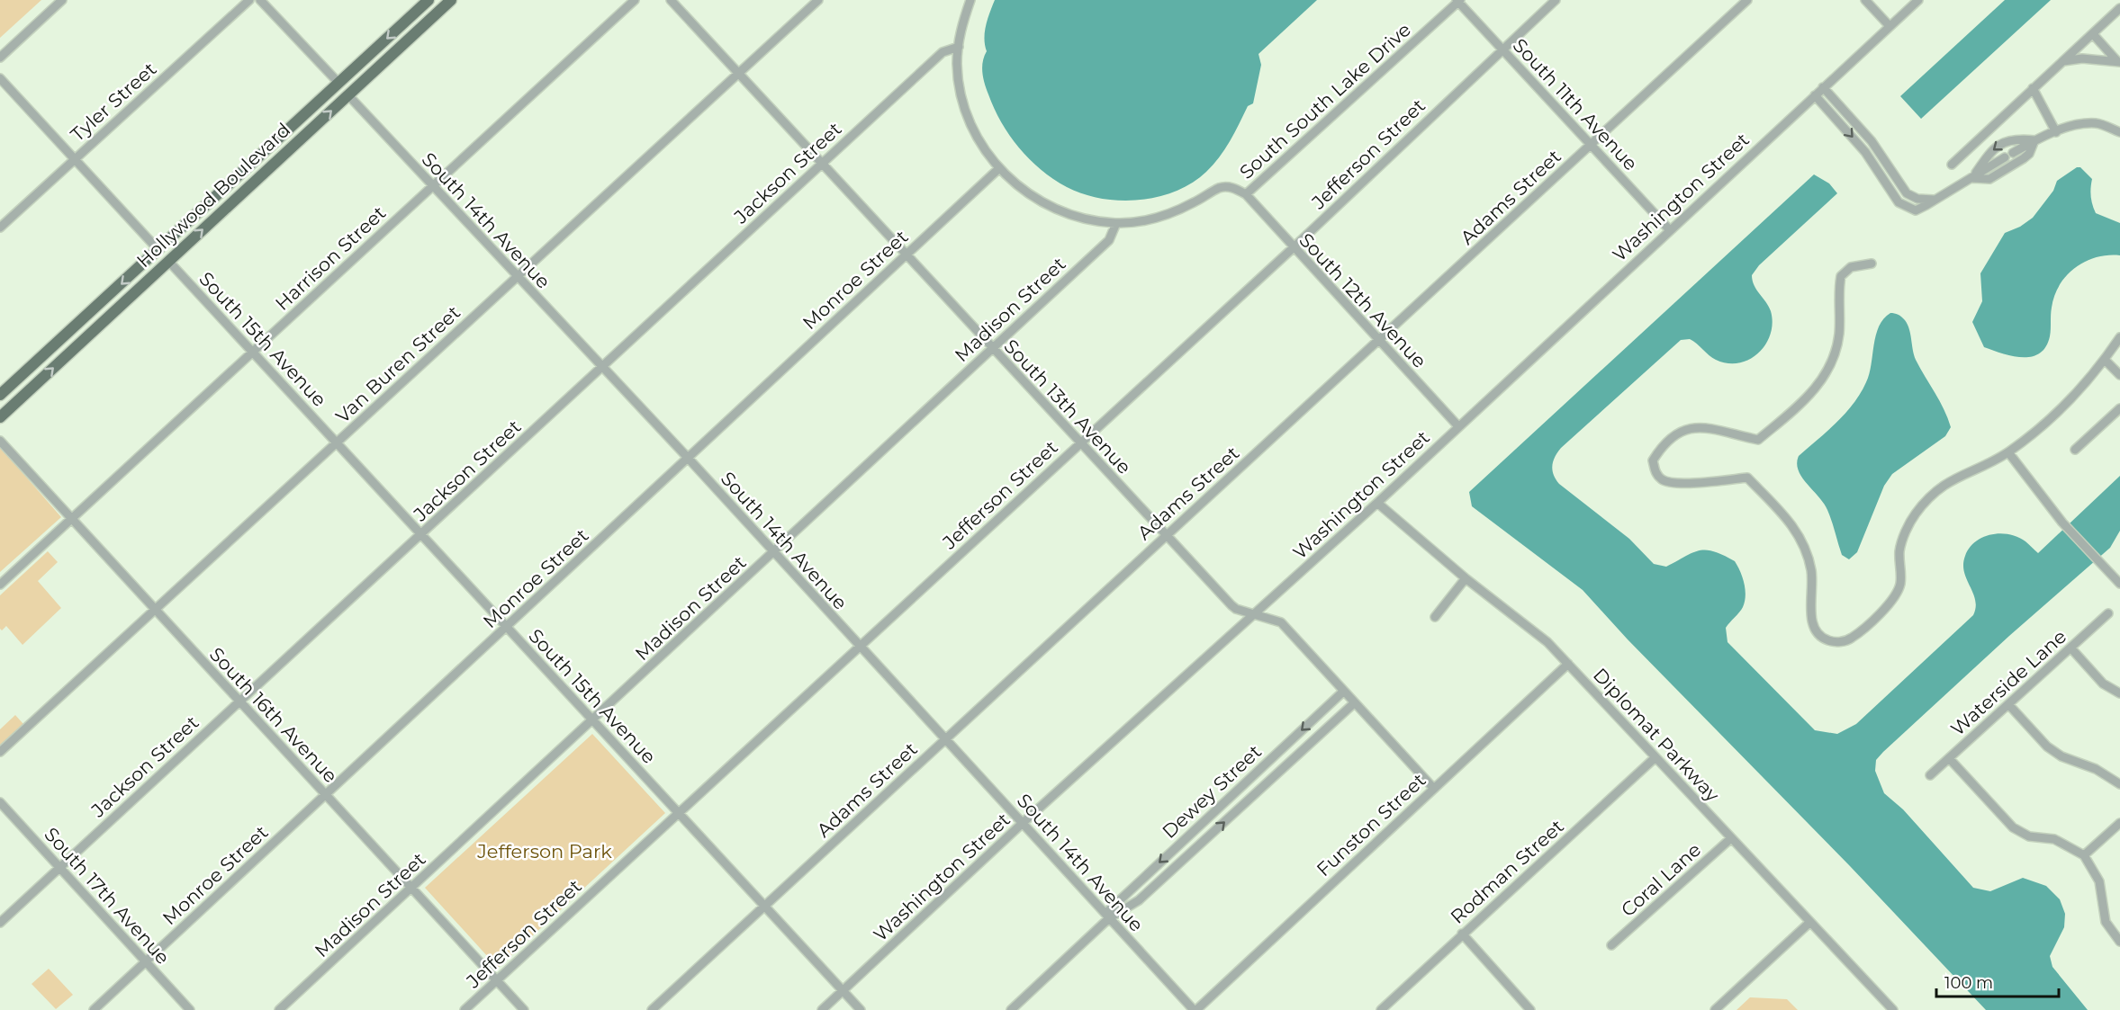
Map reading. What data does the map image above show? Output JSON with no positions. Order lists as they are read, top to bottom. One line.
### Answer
{"streets":{"main road":["Hollywood Boulevard"],"street":["South South Lake Drive","Tyler Street","South 11th Avenue","Jefferson Street","Jackson Street","Adams Street","Washington Street","South 14th Avenue","Harrison Street","Monroe Street","South 12th Avenue","Madison Street","South 15th Avenue","Van Buren Street","South 13th Avenue","Waterside Lane","South 16th Avenue","Diplomat Parkway","Dewey Street","Funston Street","Rodman Street","Coral Lane","South 17th Avenue"]},"crossings":[["South South Lake Drive","South 11th Avenue"],["South South Lake Drive","Monroe Street"],["South South Lake Drive","South 12th Avenue"],["South South Lake Drive","Madison Street"],["South 11th Avenue","Jefferson Street"],["South 11th Avenue","Adams Street"],["South 11th Avenue","Washington Street"],["Jefferson Street","South 14th Avenue"],["Jefferson Street","South 12th Avenue"],["Jefferson Street","South 15th Avenue"],["Jefferson Street","South 13th Avenue"],["Jefferson Street","South 16th Avenue"],["Jackson Street","South 14th Avenue"],["Jackson Street","South 15th Avenue"],["Jackson Street","South 13th Avenue"],["Jackson Street","South 16th Avenue"],["Jackson Street","South 17th Avenue"],["Hollywood Boulevard","South 14th Avenue"],["Hollywood Boulevard","South 15th Avenue"],["Adams Street","South 14th Avenue"],["Adams Street","South 12th Avenue"],["Adams Street","South 15th Avenue"],["Adams Street","South 13th Avenue"],["Washington Street","South 14th Avenue"],["Washington Street","South 12th Avenue"],["Washington Street","South 15th Avenue"],["Washington Street","South 13th Avenue"],["Washington Street","Diplomat Parkway"],["South 14th Avenue","Harrison Street"],["South 14th Avenue","Monroe Street"],["South 14th Avenue","Madison Street"],["South 14th Avenue","Van Buren Street"],["South 14th Avenue","Dewey Street"],["South 14th Avenue","Funston Street"],["Harrison Street","South 15th Avenue"],["Harrison Street","South 16th Avenue"],["Monroe Street","South 15th Avenue"],["Monroe Street","South 13th Avenue"],["Monroe Street","South 16th Avenue"],["Monroe Street","South 17th Avenue"],["Madison Street","South 15th Avenue"],["Madison Street","South 13th Avenue"],["Madison Street","South 16th Avenue"],["South 15th Avenue","Van Buren Street"],["Van Buren Street","South 13th Avenue"],["Van Buren Street","South 16th Avenue"],["South 13th Avenue","Dewey Street"],["South 13th Avenue","Funston Street"],["Diplomat Parkway","Funston Street"],["Diplomat Parkway","Rodman Street"],["Diplomat Parkway","Coral Lane"]],"parks":["Jefferson Park"],"scale_bar":"100 m"}
